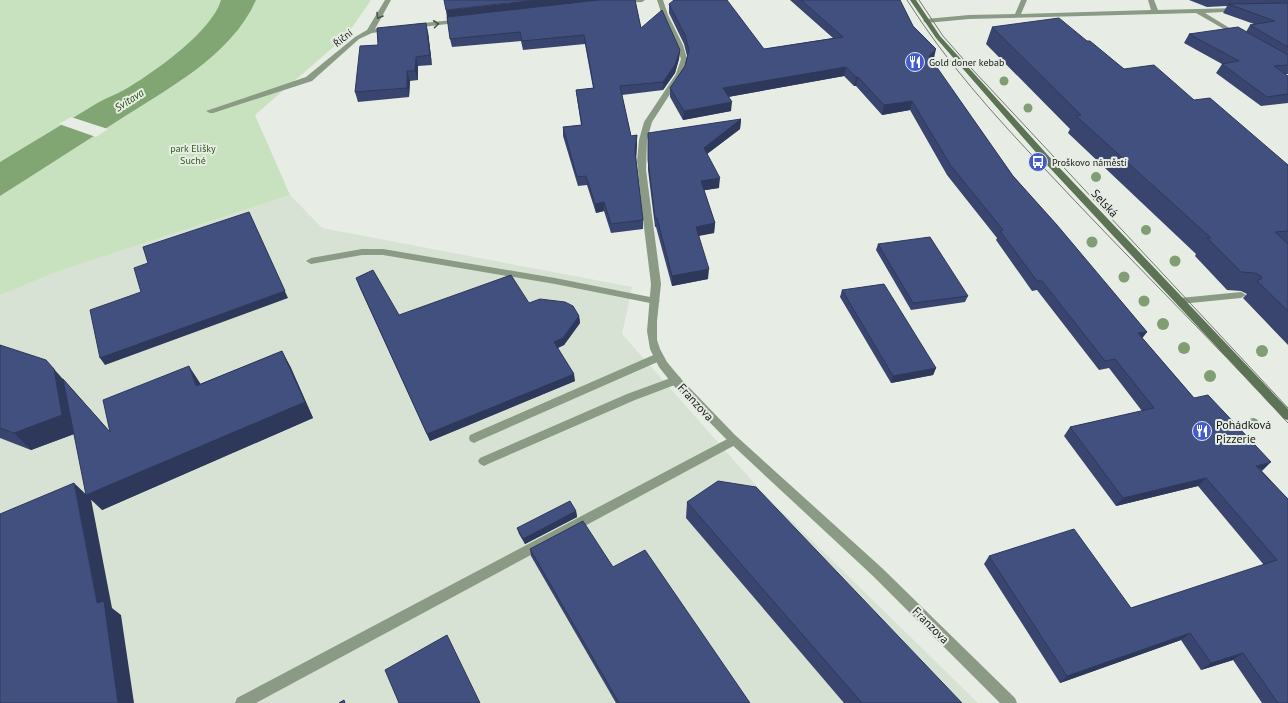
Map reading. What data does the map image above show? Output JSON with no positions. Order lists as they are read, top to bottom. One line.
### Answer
{"streets":{"main road":["Selská"],"street":["Říční","Franzova"]},"water":["Svitava"],"parks":["park Elišky Suché"],"places":{"restaurant":["Gold doner kebab","Pohádková Pizzerie"],"bus stop":["Proškovo náměstí"]}}
